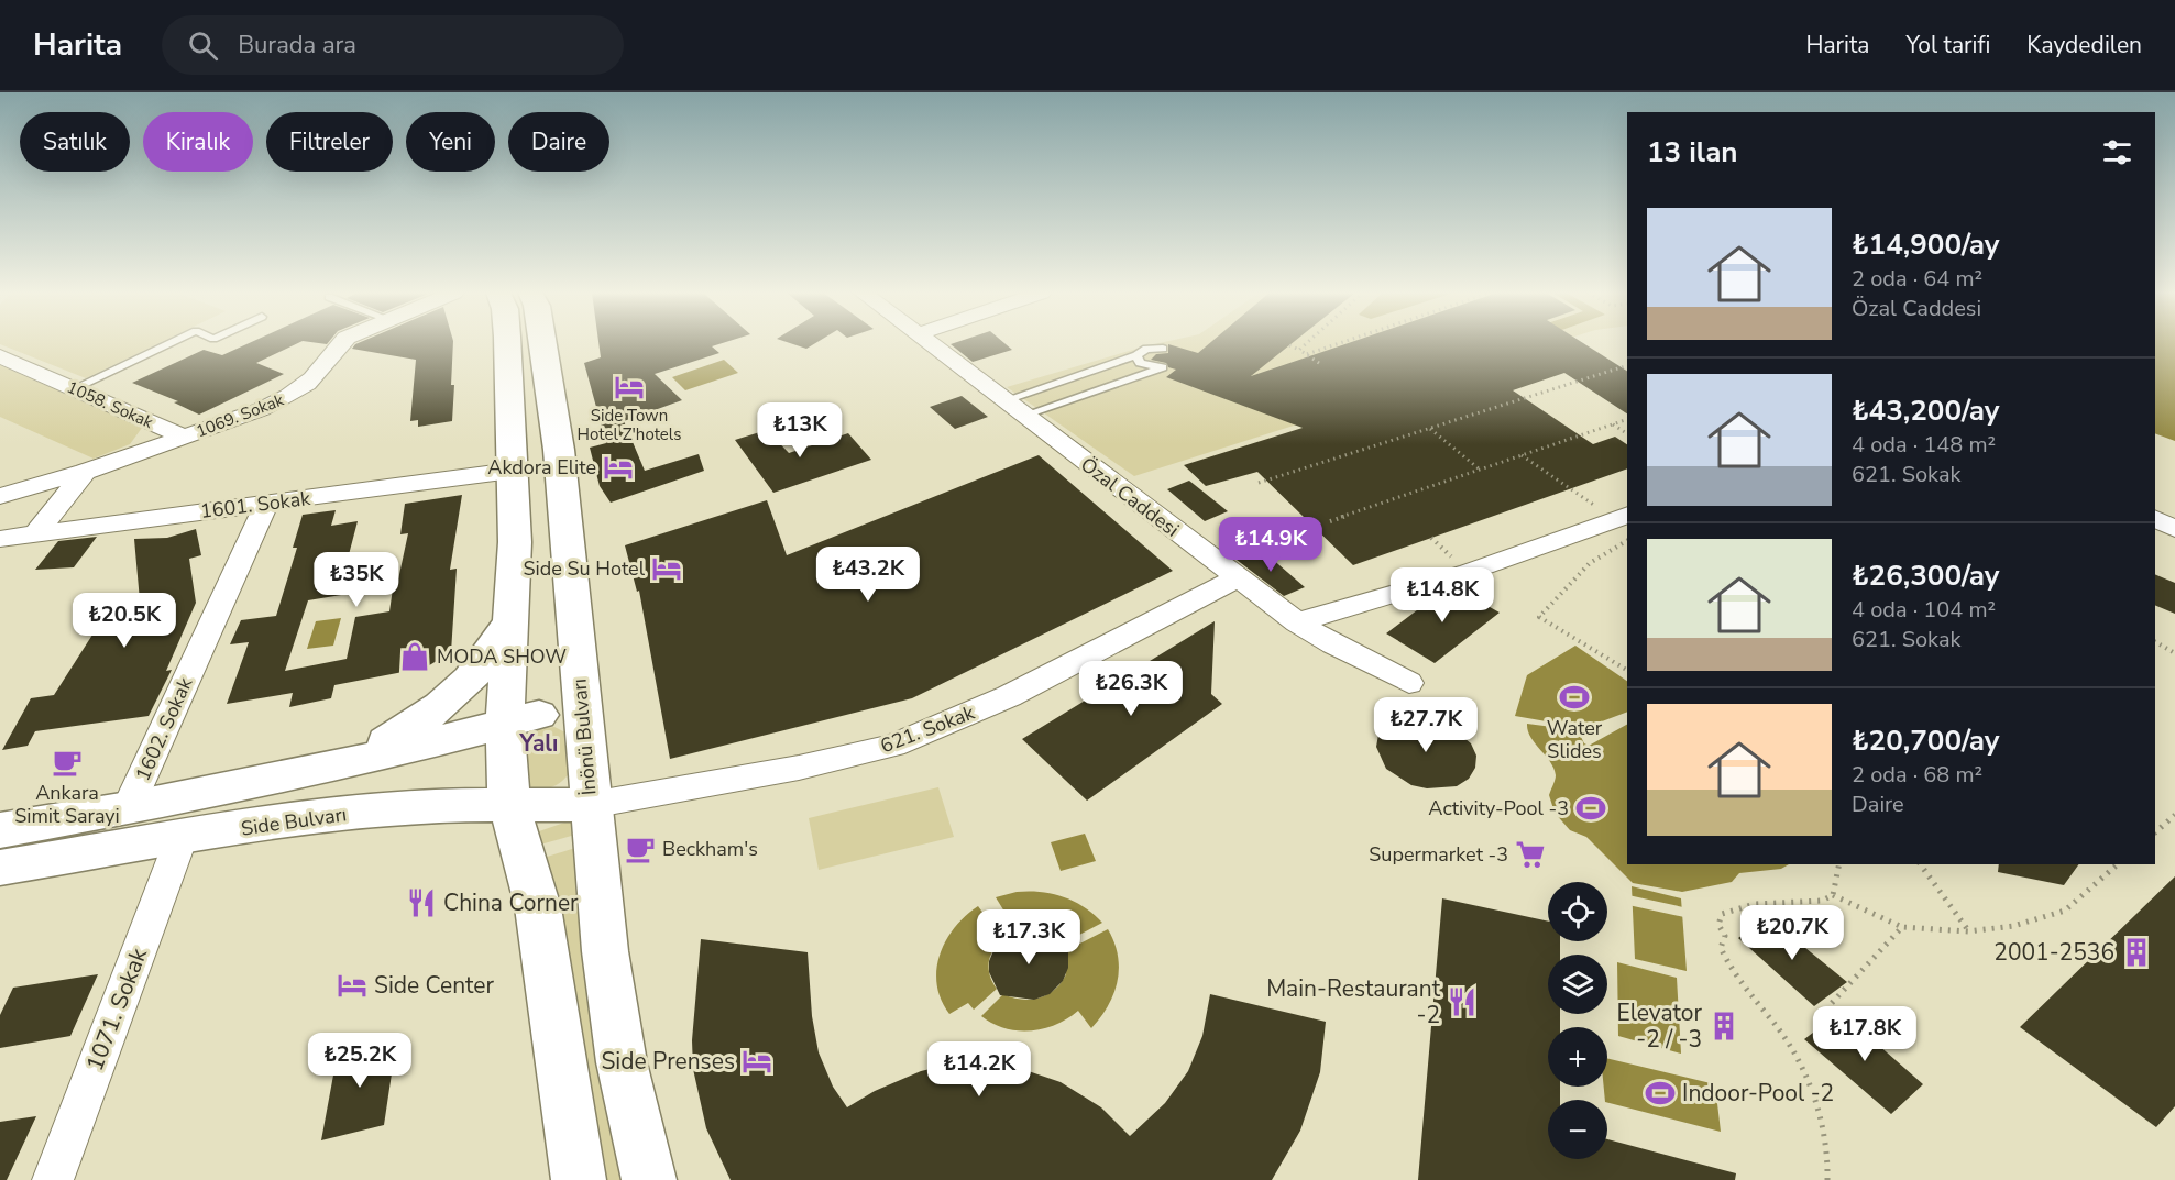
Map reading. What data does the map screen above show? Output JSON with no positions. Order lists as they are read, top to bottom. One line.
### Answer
{"streets":{"main road":["İnönü Bulvarı","Side Bulvarı"],"street":["1058. Sokak","1069. Sokak","Özal Caddesi","1601. Sokak","1602. Sokak","621. Sokak","1071. Sokak"]},"crossings":[["1058. Sokak","1069. Sokak"],["Özal Caddesi","621. Sokak"],["1601. Sokak","1602. Sokak"],["1602. Sokak","Side Bulvarı"],["621. Sokak","İnönü Bulvarı"],["621. Sokak","Side Bulvarı"],["İnönü Bulvarı","Side Bulvarı"],["Side Bulvarı","1071. Sokak"]],"districts":["Yalı"],"places":{"hotel":["Side Town Hotel Z'hotels","Akdora Elite","Side Su Hotel","Side Center","Side Prenses"],"shop":["MODA SHOW"],"sports":["Water Slides","Activity-Pool -3","Indoor-Pool -2"],"cafe":["Ankara Simit Sarayi","Beckham's"],"supermarket":["Supermarket -3"],"restaurant":["China Corner","Main-Restaurant -2"],"building":["2001-2536","Elevator -2 / -3"]},"page":{"header":"Harita","search":"Burada ara","nav":["Harita","Yol tarifi","Kaydedilen"],"chip":["Satılık","Kiralık","Filtreler","Yeni","Daire"],"heading":"13 ilan","list":[{"name":"₺14,900/ay","note":"2 oda · 64 m² · Özal Caddesi"},{"name":"₺43,200/ay","note":"4 oda · 148 m² · 621. Sokak"},{"name":"₺26,300/ay","note":"4 oda · 104 m² · 621. Sokak"},{"name":"₺20,700/ay","note":"2 oda · 68 m² · Daire"}],"price":["₺13K","₺14.9K","₺43.2K","₺35K","₺14.8K","₺20.5K","₺26.3K","₺27.7K","₺20.7K","₺17.3K","₺17.8K","₺25.2K","₺14.2K"],"map_buttons":["+","−"]}}
